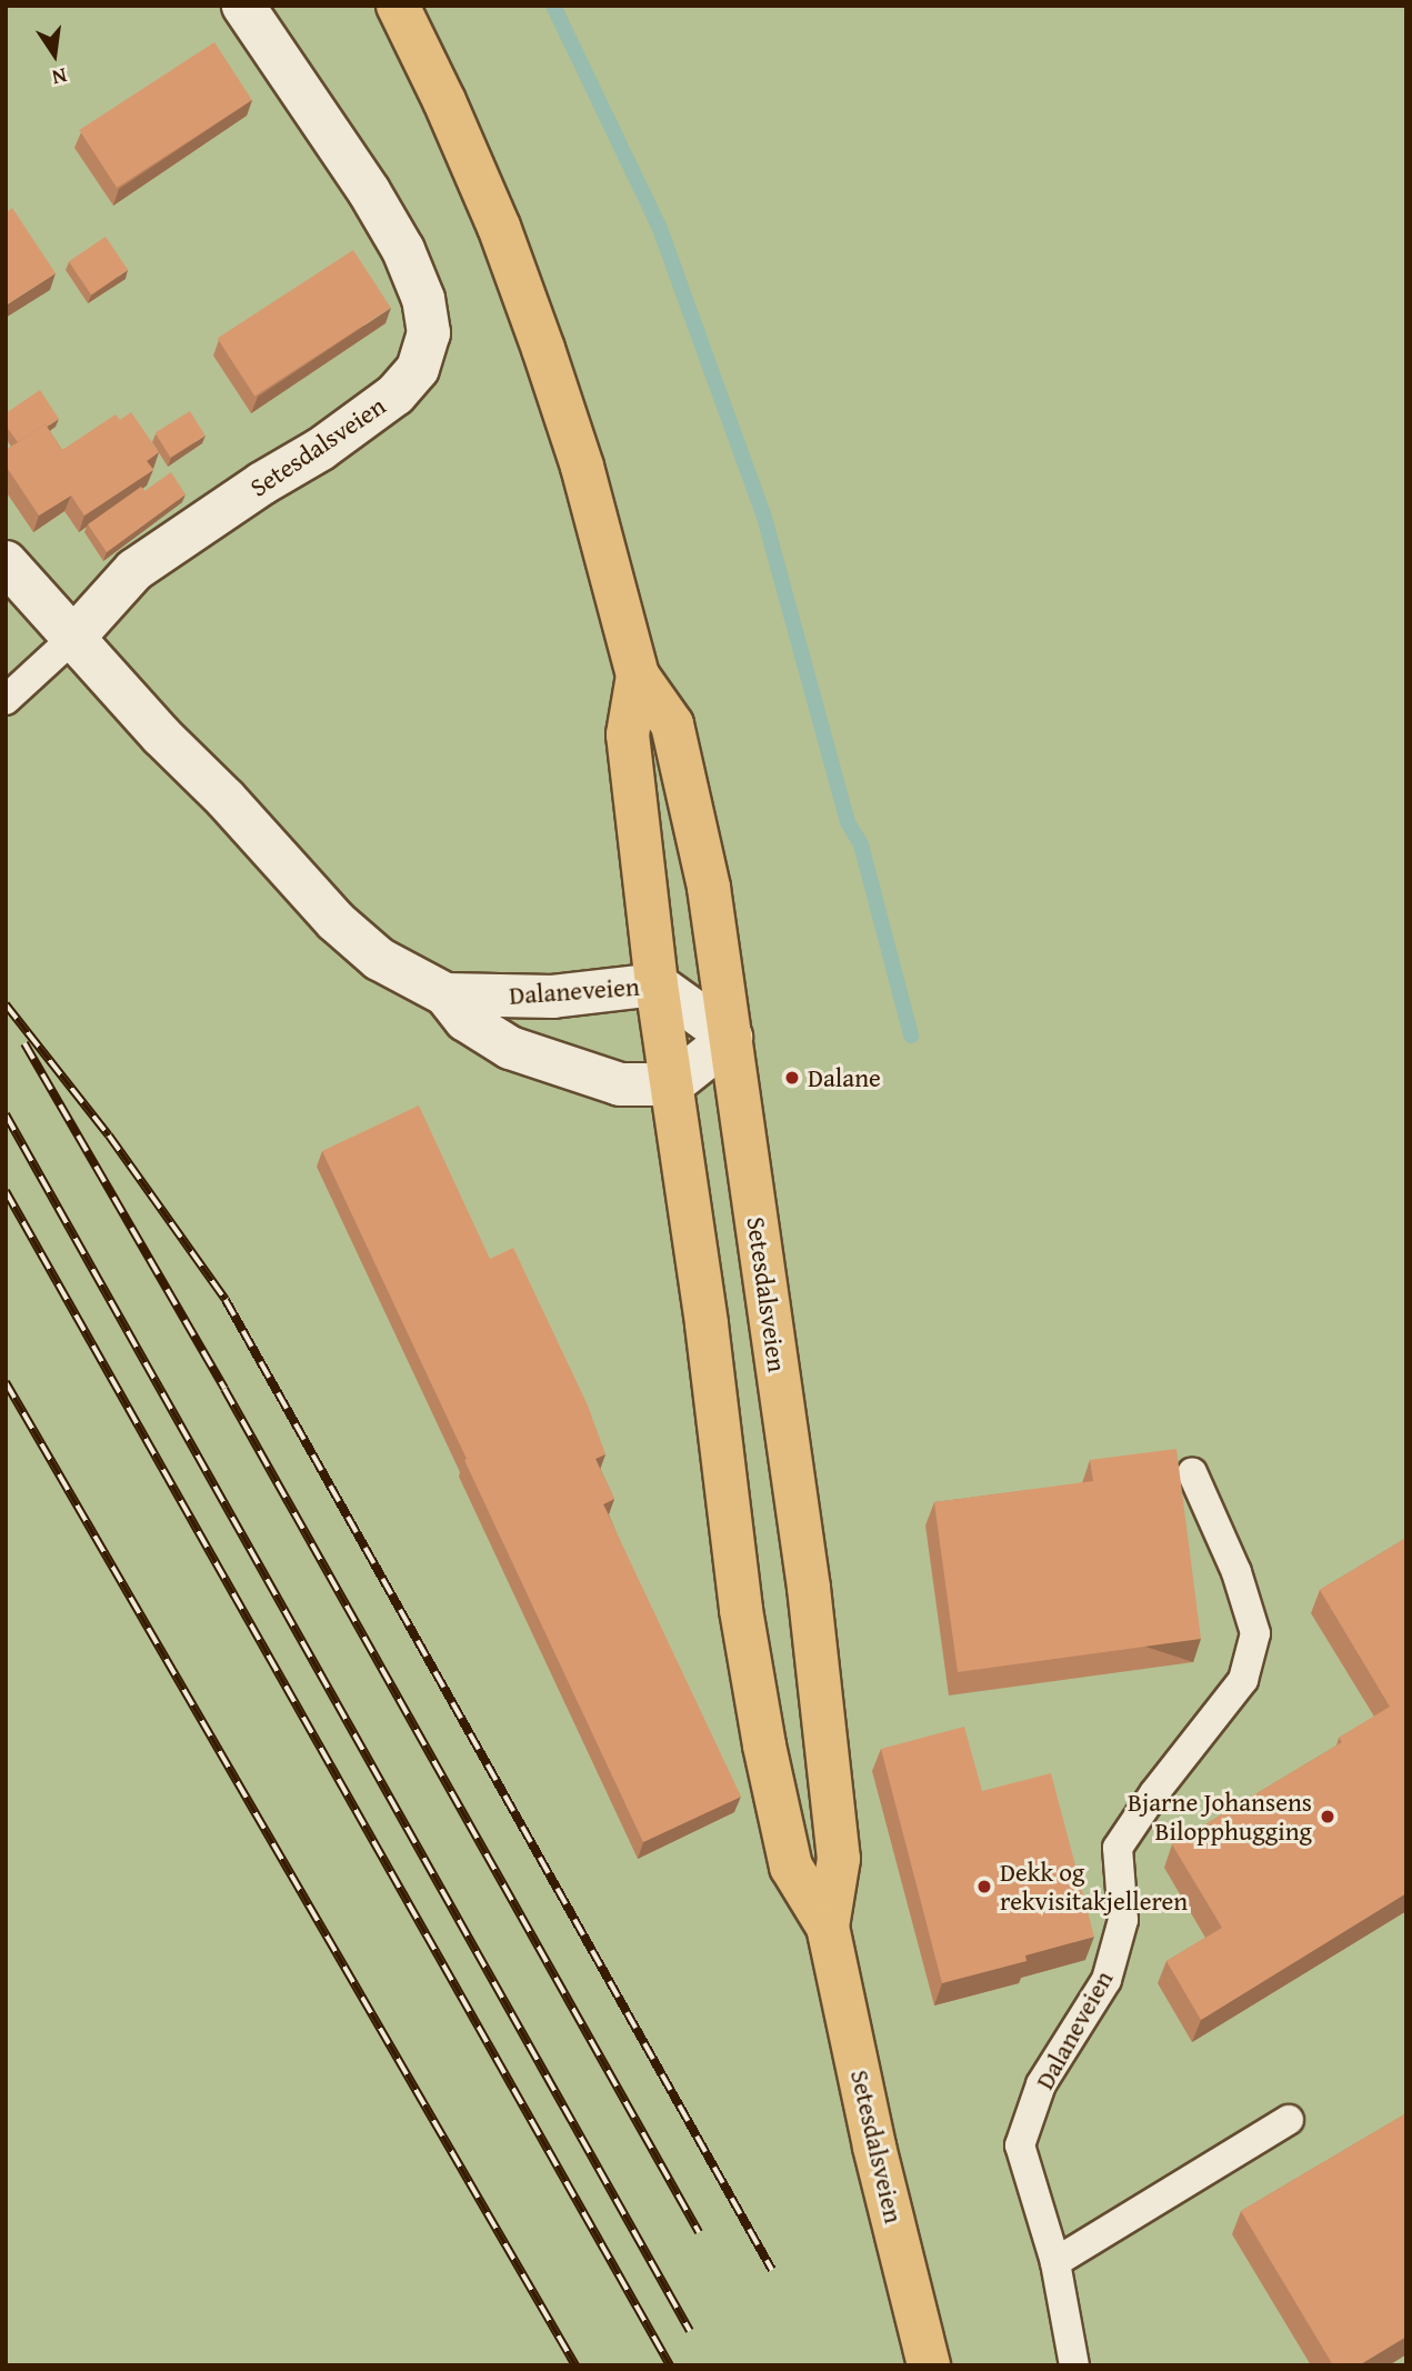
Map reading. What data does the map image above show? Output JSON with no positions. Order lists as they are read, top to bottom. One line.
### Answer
{"streets":{"highway":["Setesdalsveien"],"street":["Dalaneveien"]},"crossings":[["Setesdalsveien","Dalaneveien"]],"places":["Dalane","Bjarne Johansens Bilopphugging","Dekk og rekvisitakjelleren"],"north":"bottom"}
